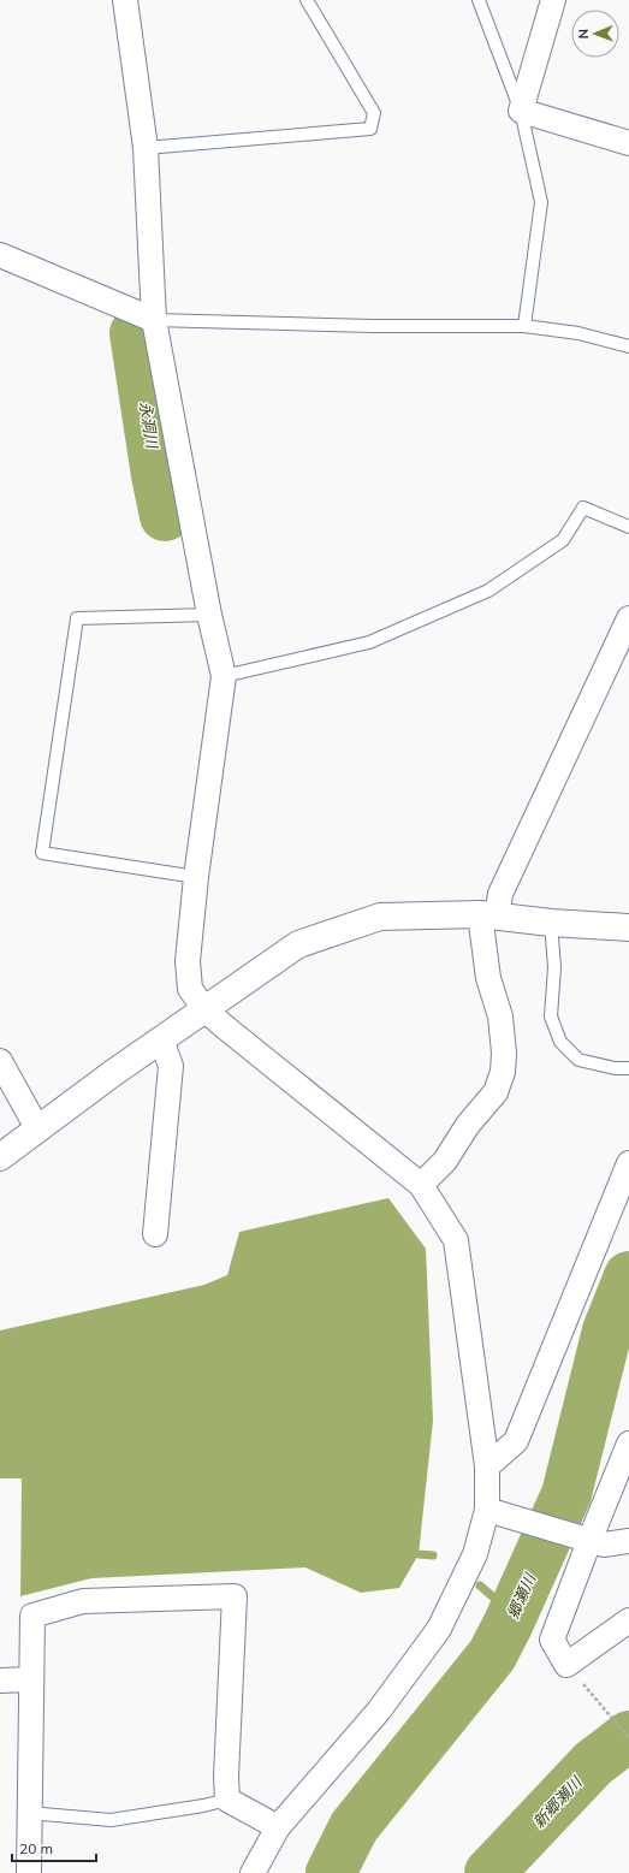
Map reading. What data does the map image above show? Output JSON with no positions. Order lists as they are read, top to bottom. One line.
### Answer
{"water":["永洞川","郷瀬川","新郷瀬川"],"scale_bar":"20 m","north":"left"}
